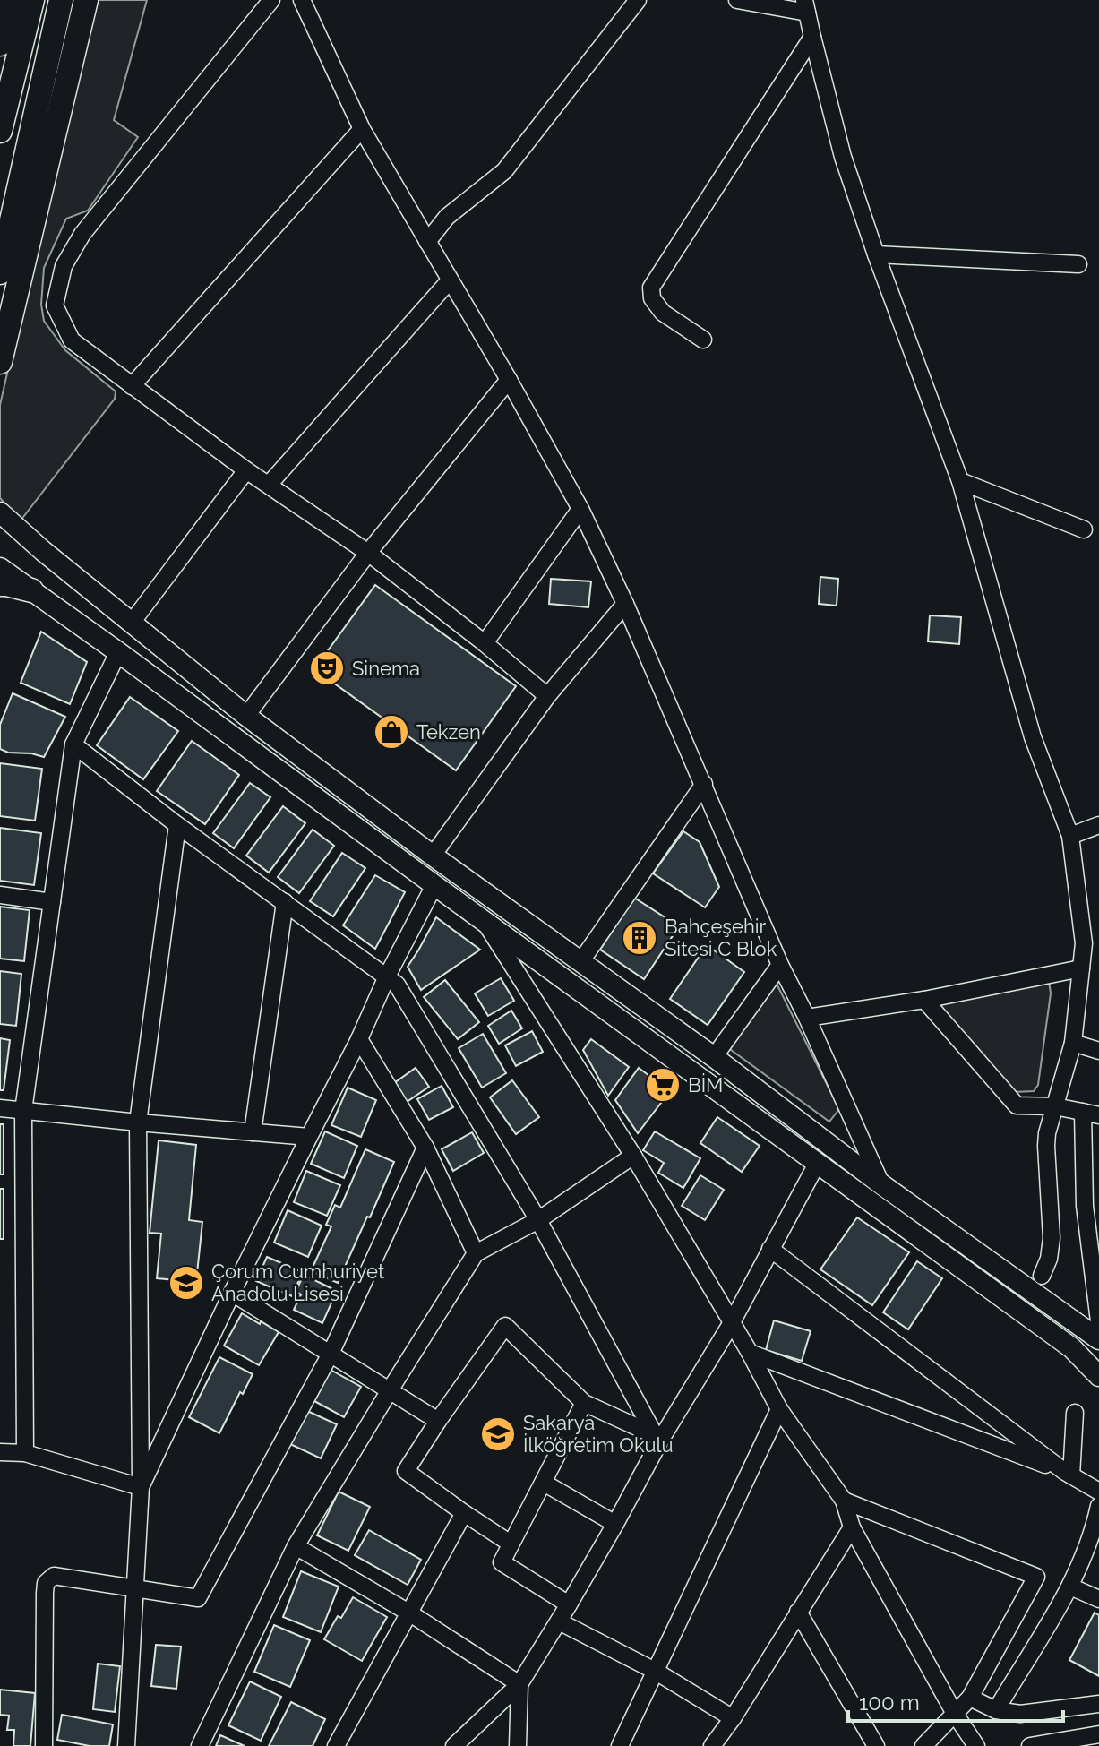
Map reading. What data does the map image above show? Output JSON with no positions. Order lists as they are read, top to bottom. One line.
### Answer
{"places":{"theatre":["Sinema"],"shop":["Tekzen"],"building":["Bahçeşehir Sitesi C Blok"],"supermarket":["BİM"],"school or university":["Çorum Cumhuriyet Anadolu Lisesi","Sakarya İlköğretim Okulu"]},"scale_bar":"100 m"}
